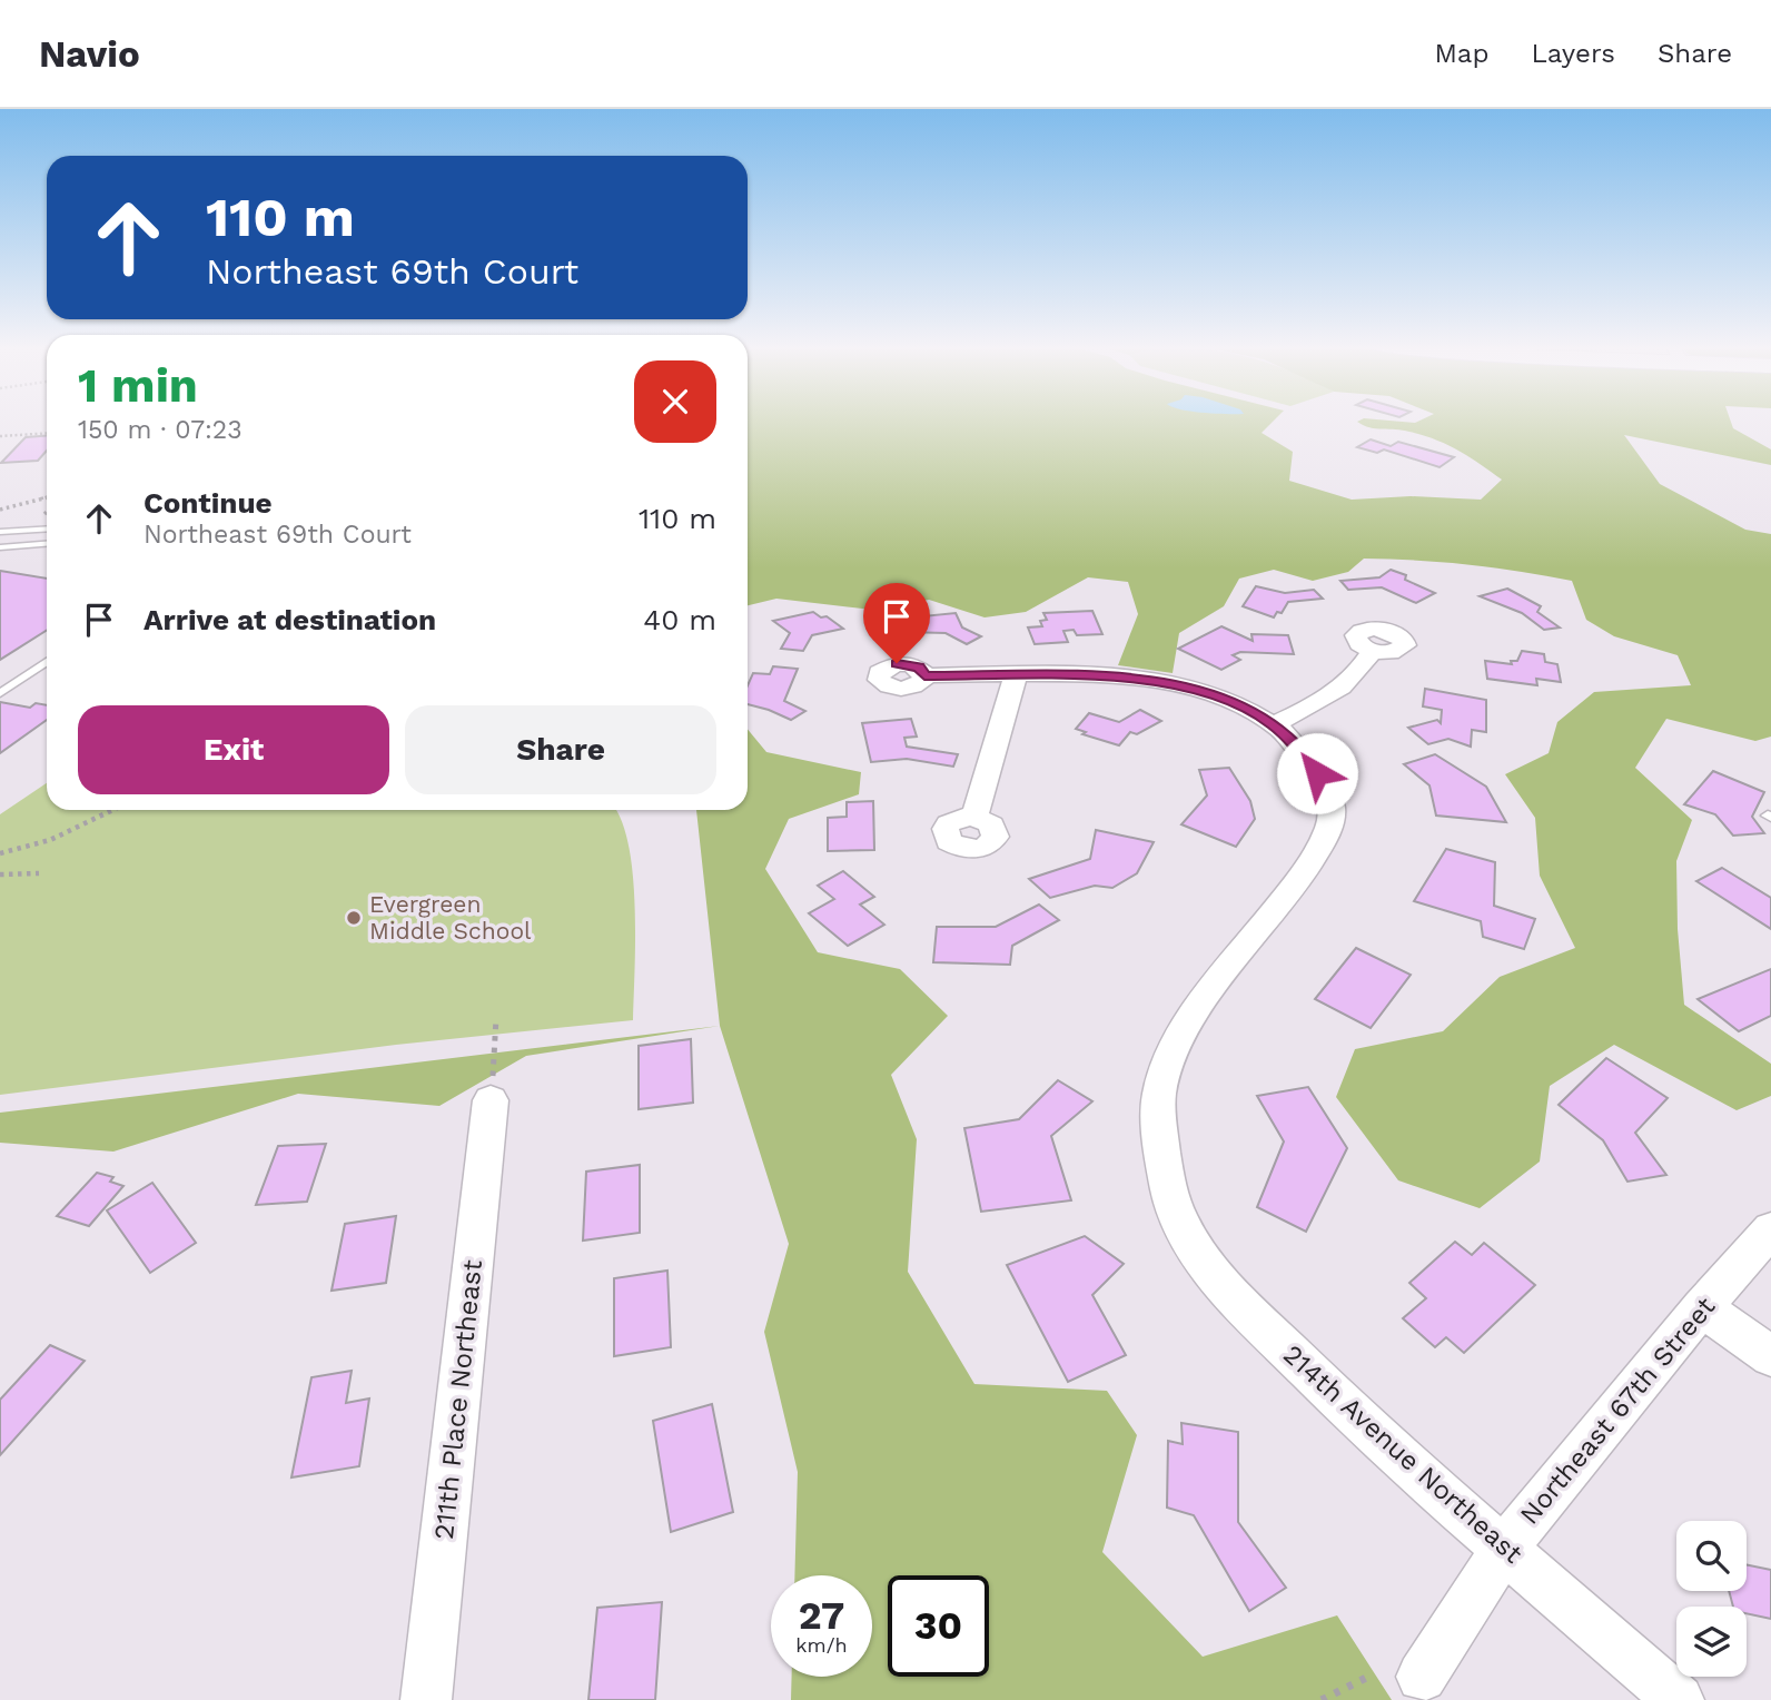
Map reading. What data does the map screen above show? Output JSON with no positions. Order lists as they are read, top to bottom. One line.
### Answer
{"streets":{"street":["211th Place Northeast","Northeast 67th Street","214th Avenue Northeast"]},"crossings":[["Northeast 67th Street","214th Avenue Northeast"]],"places":["Evergreen Middle School"],"page":{"header":"Navio","nav":["Map","Layers","Share"],"turn":["110 m","Northeast 69th Court"],"heading":["1 min","150 m · 07:23"],"list":[{"name":"Continue","note":"Northeast 69th Court","value":"110 m"},{"name":"Arrive at destination","value":"40 m"}],"buttons":["Exit","Share"],"speed":"27 km/h","limit":"30"}}
